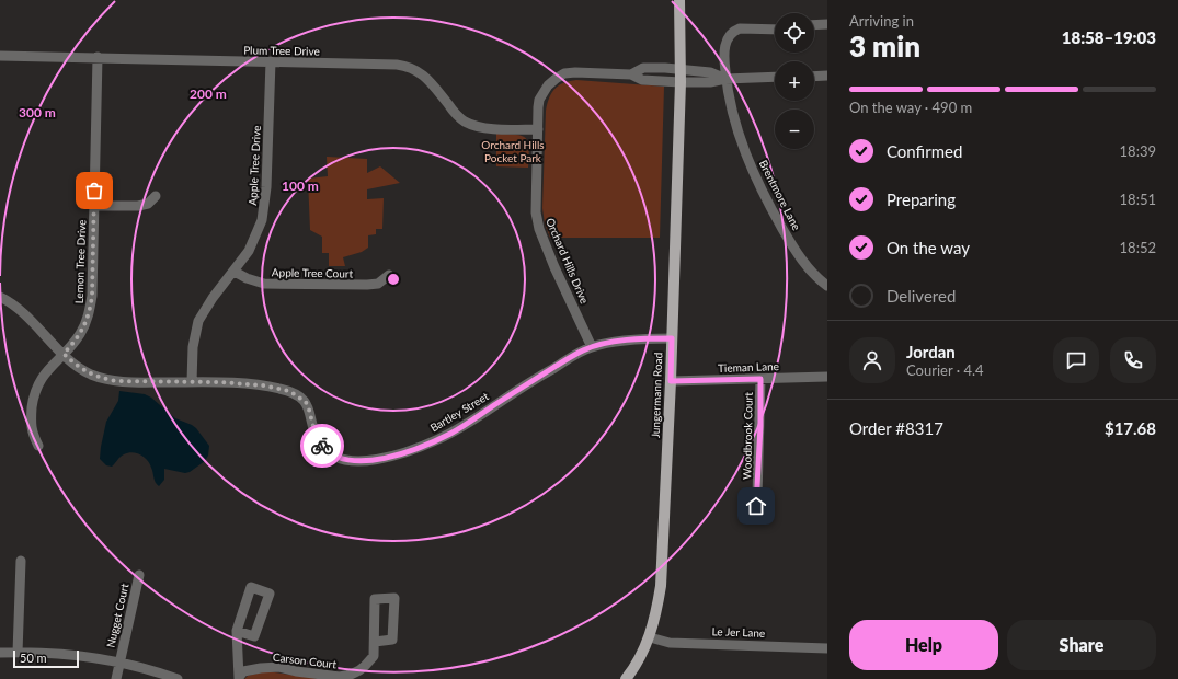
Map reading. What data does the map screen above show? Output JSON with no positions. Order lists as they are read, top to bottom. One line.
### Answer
{"streets":{"main road":["Jungermann Road"],"street":["Plum Tree Drive","Apple Tree Drive","Brentmore Lane","Orchard Hills Drive","Lemon Tree Drive","Apple Tree Court","Tieman Lane","Bartley Street","Woodbrook Court","Nugget Court","Le Jer Lane","Carson Court"]},"crossings":[["Plum Tree Drive","Apple Tree Drive"],["Plum Tree Drive","Orchard Hills Drive"],["Plum Tree Drive","Lemon Tree Drive"],["Apple Tree Drive","Apple Tree Court"],["Apple Tree Drive","Bartley Street"],["Orchard Hills Drive","Jungermann Road"],["Orchard Hills Drive","Bartley Street"],["Lemon Tree Drive","Bartley Street"],["Tieman Lane","Jungermann Road"],["Tieman Lane","Woodbrook Court"],["Jungermann Road","Bartley Street"],["Jungermann Road","Le Jer Lane"]],"parks":["Orchard Hills Pocket Park"],"scale_bar":"50 m","page":{"heading":["3 min","Arriving in","18:58–19:03"],"panel":["Jordan","Courier · 4.4","Order #8317","$17.68"],"map_buttons":["+","−"],"bar":"On the way · 490 m","list":[["Confirmed","18:39"],["Preparing","18:51"],["On the way","18:52"],"Delivered"],"buttons":["Help","Share"],"scale":"50 m"},"rings":["200 m","300 m","100 m"]}
